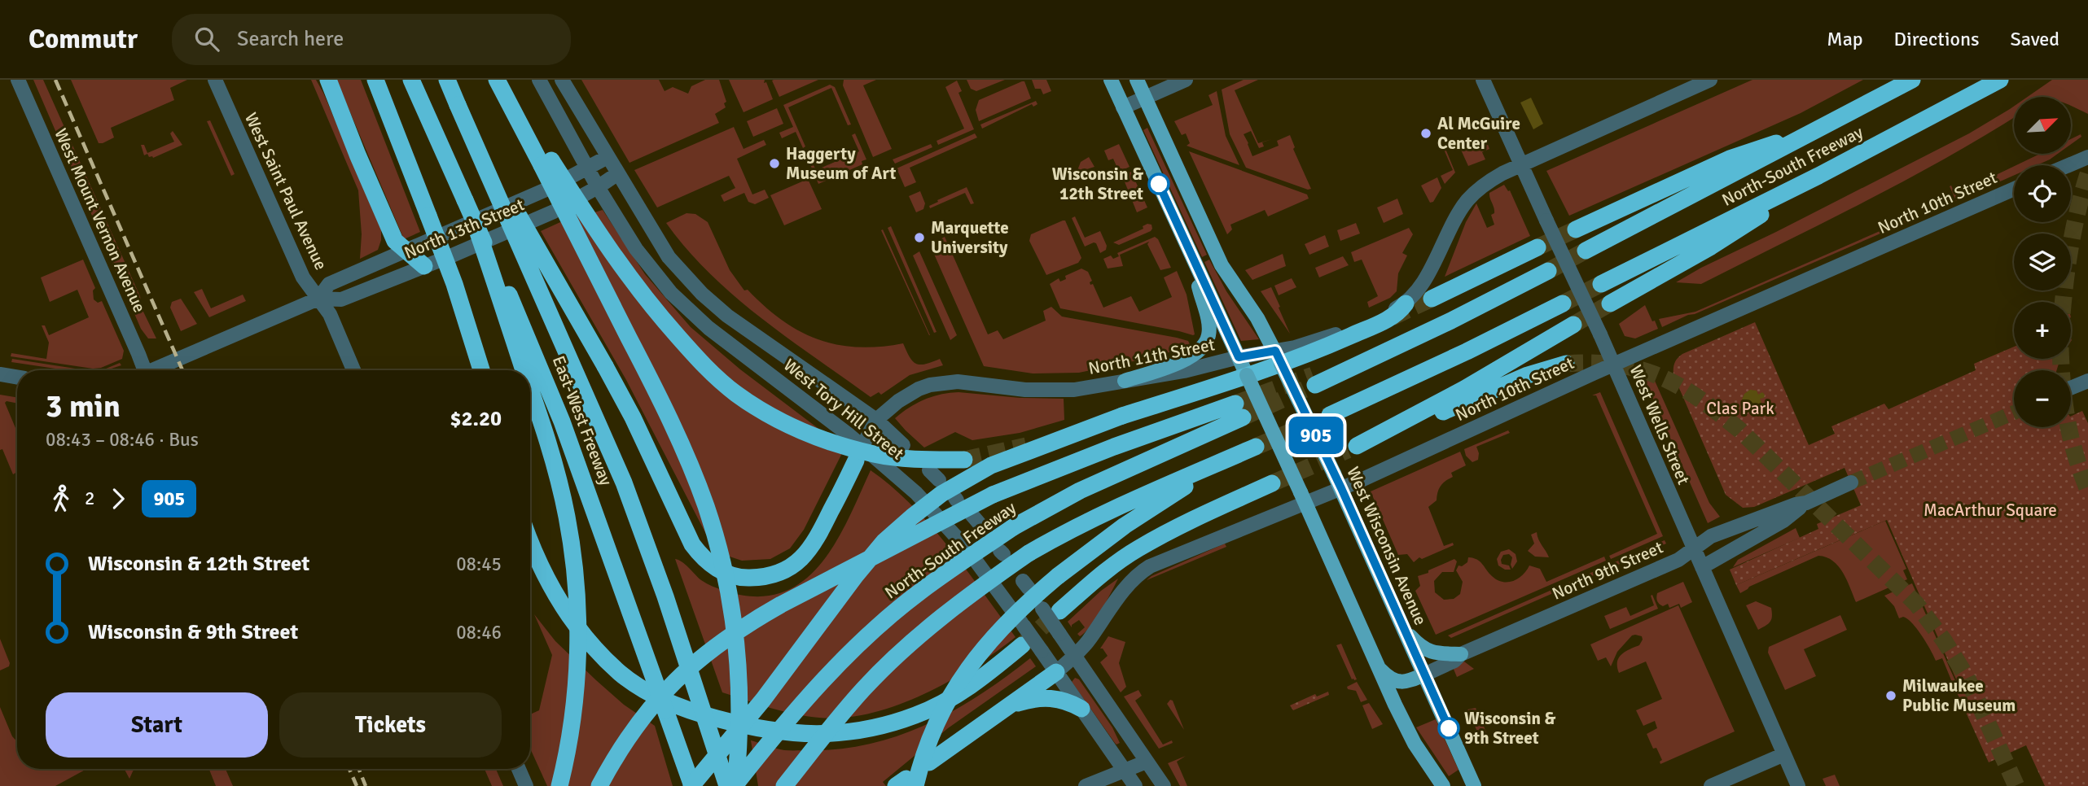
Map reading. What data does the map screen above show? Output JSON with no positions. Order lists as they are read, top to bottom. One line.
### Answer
{"streets":{"highway":["North-South Freeway","East-West Freeway"],"main road":["West Wisconsin Avenue"],"street":["West Saint Paul Avenue","North 10th Street","West Mount Vernon Avenue","North 13th Street","North 11th Street","West Tory Hill Street","West Wells Street","North 9th Street"]},"crossings":[["West Saint Paul Avenue","North 13th Street"],["North 10th Street","West Tory Hill Street"],["North 10th Street","West Wells Street"],["North 10th Street","West Wisconsin Avenue"],["North 13th Street","West Tory Hill Street"],["North 11th Street","West Tory Hill Street"],["North 11th Street","West Wisconsin Avenue"],["West Wells Street","North 9th Street"],["West Wisconsin Avenue","North 9th Street"]],"parks":["Clas Park","MacArthur Square"],"places":["Al McGuire Center","Haggerty Museum of Art","Wisconsin & 12th Street","Marquette University","Milwaukee Public Museum","Wisconsin & 9th Street"],"lines":["bus line 905"],"north":"top right","page":{"header":"Commutr","search":"Search here","nav":["Map","Directions","Saved"],"on_map":"905","map_buttons":["+","−"],"heading":["3 min","08:43 – 08:46 · Bus","$2.20"],"legs":["2","905"],"list":[{"name":"Wisconsin & 12th Street","value":"08:45"},{"name":"Wisconsin & 9th Street","value":"08:46"}],"buttons":["Start","Tickets"]}}
